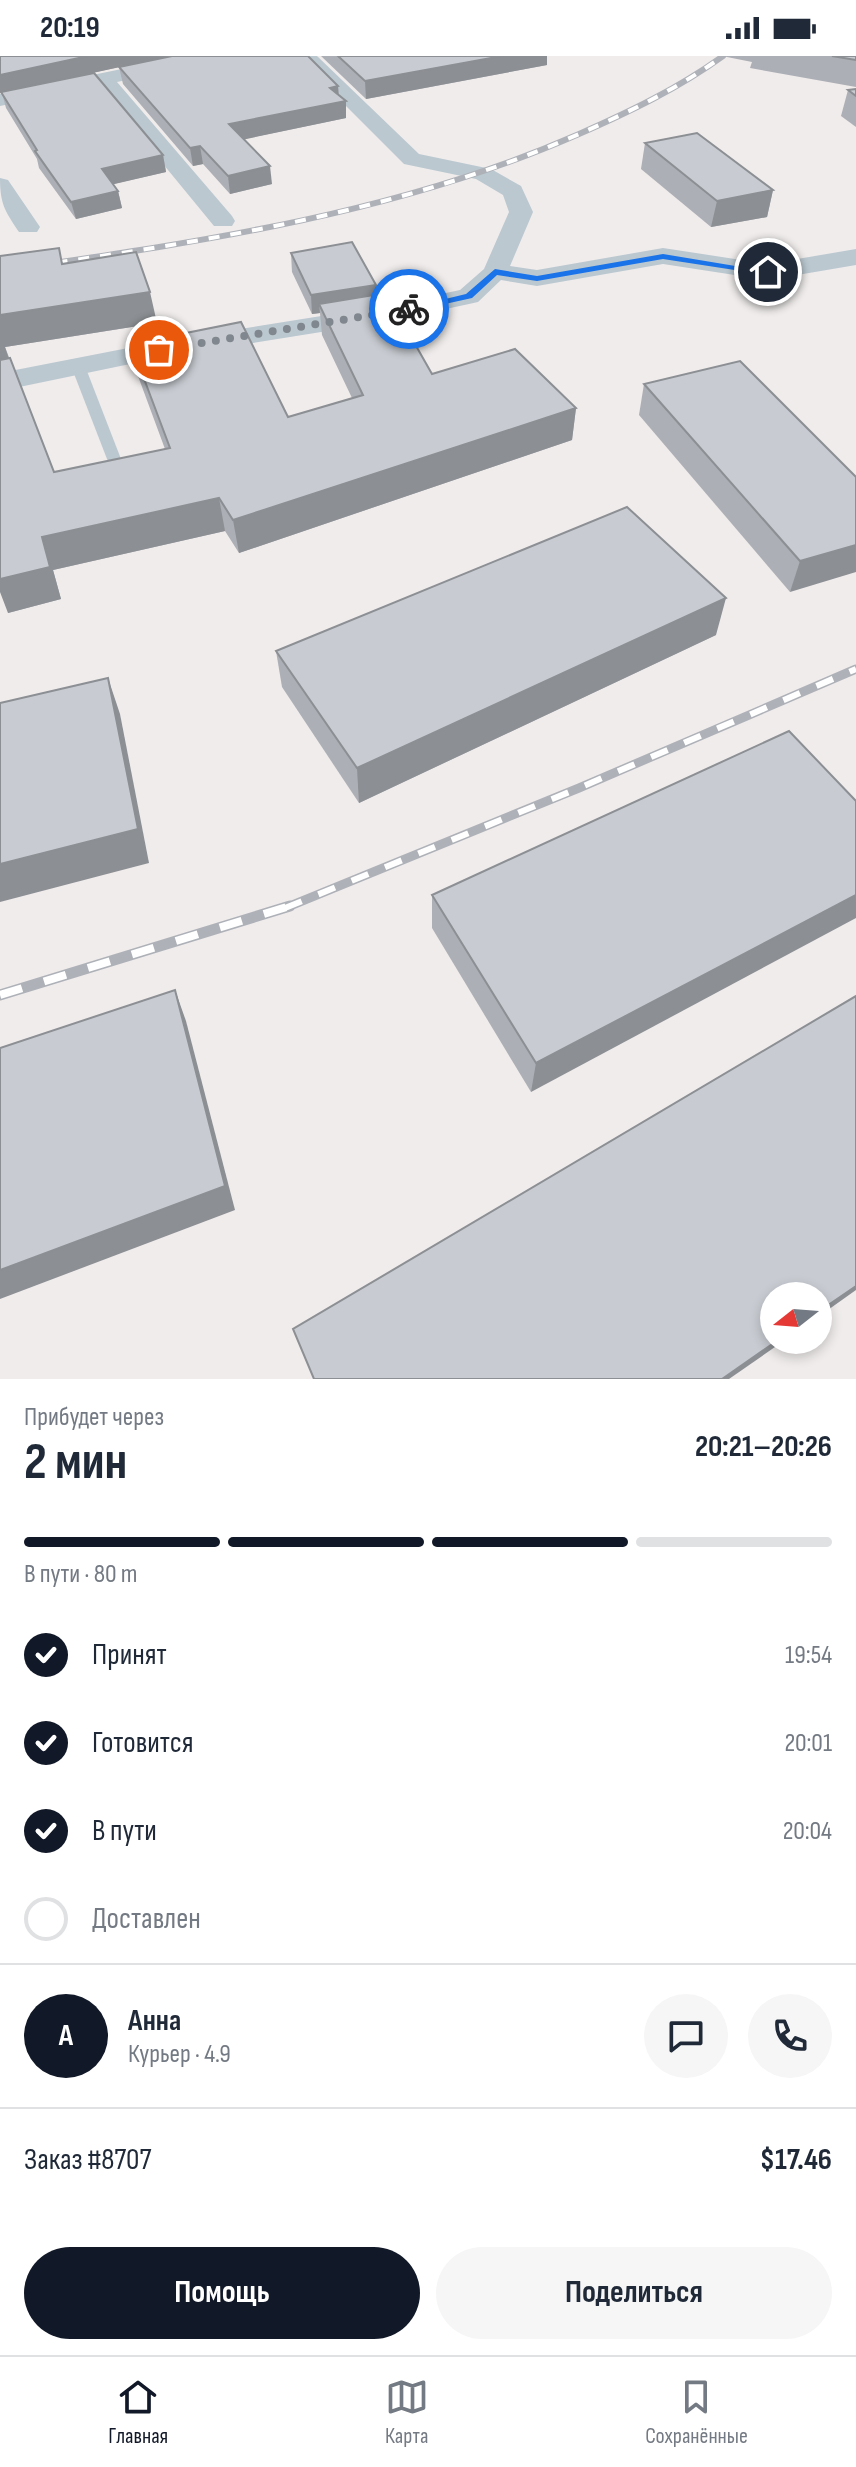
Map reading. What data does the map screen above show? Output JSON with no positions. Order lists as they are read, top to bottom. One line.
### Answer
{"north":"left","page":{"status":"20:19","heading":["2 мин","Прибудет через","20:21–20:26"],"panel":["Анна","Курьер · 4.9","Заказ #8707","$17.46"],"bar":"В пути · 80 m","list":[["Принят","19:54"],["Готовится","20:01"],["В пути","20:04"],"Доставлен"],"round":"А","buttons":["Помощь","Поделиться"],"tabs":["Главная","Карта","Сохранённые"]}}
